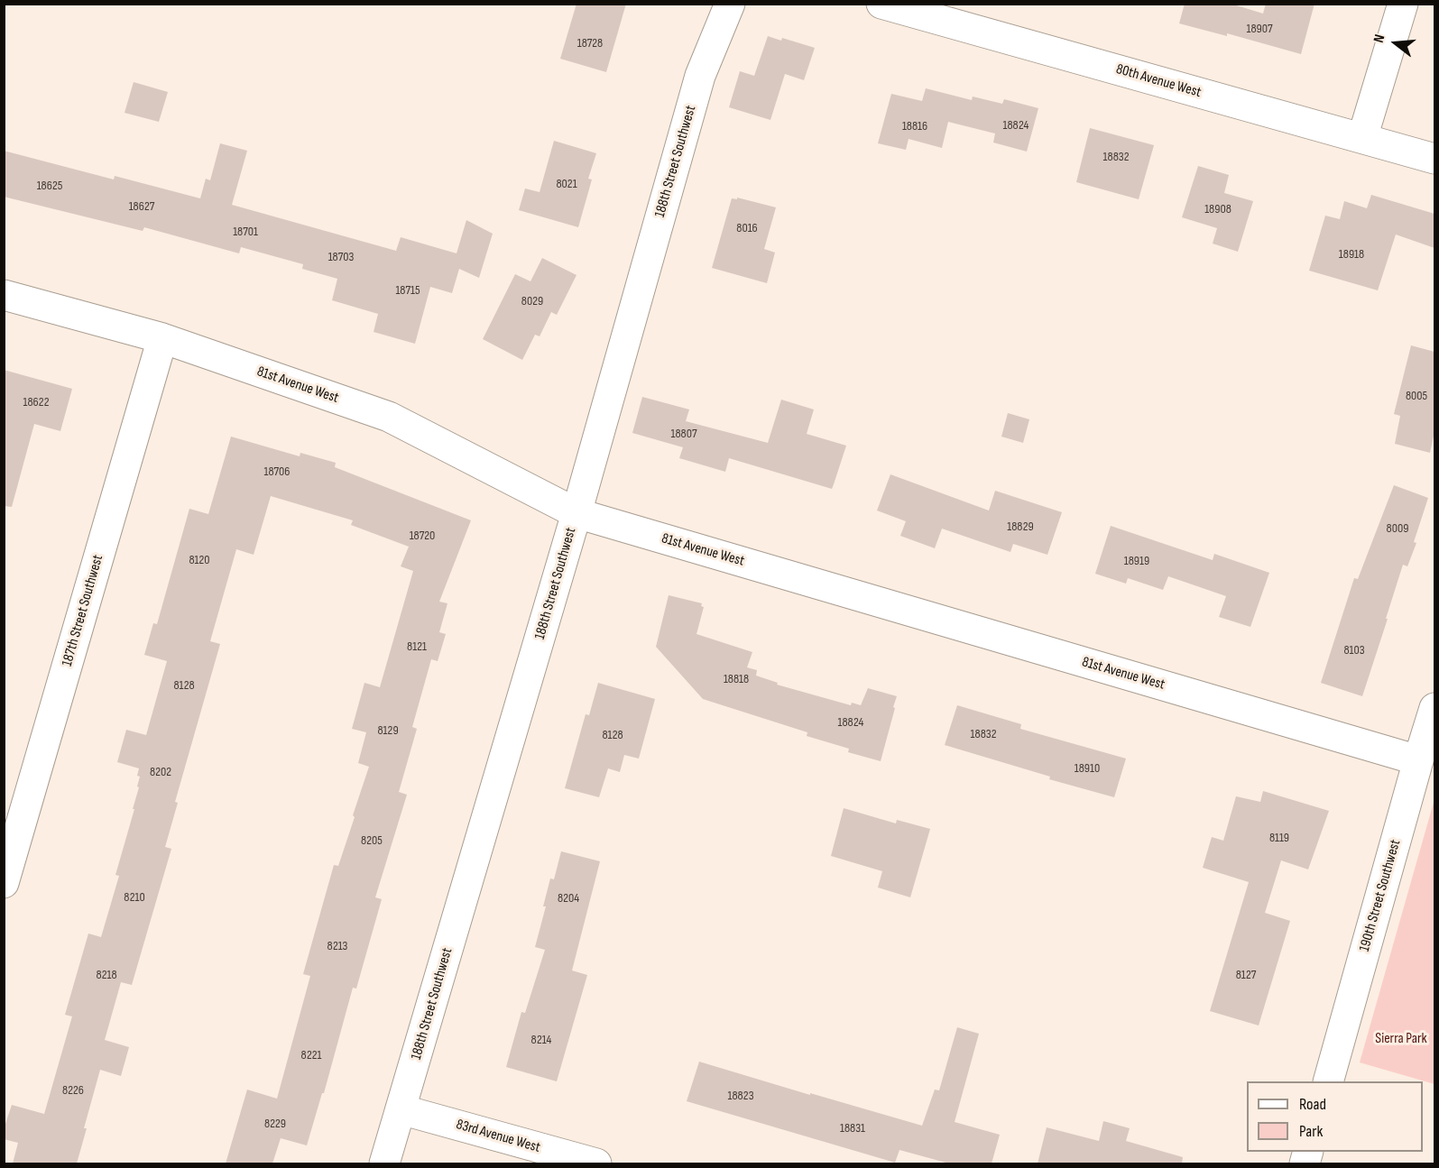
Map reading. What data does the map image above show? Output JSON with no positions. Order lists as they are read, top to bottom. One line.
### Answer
{"streets":{"street":["80th Avenue West","188th Street Southwest","81st Avenue West","187th Street Southwest","190th Street Southwest","83rd Avenue West"]},"crossings":[["188th Street Southwest","81st Avenue West"],["188th Street Southwest","83rd Avenue West"],["81st Avenue West","187th Street Southwest"],["81st Avenue West","190th Street Southwest"]],"parks":["Sierra Park"],"house_numbers":["18907","18728","18824","18816","18832","8021","18625","18627","18908","8016","18701","18918","18703","18715","8029","8005","18622","18807","18706","18829","8009","18720","8120","18919","8121","8103","18818","8128","18824","8129","18832","8128","18910","8202","8119","8205","8210","8204","8213","8218","8127","8214","8221","8226","18823","8229","18831"],"legend":["Road","Park"],"north":"left"}
